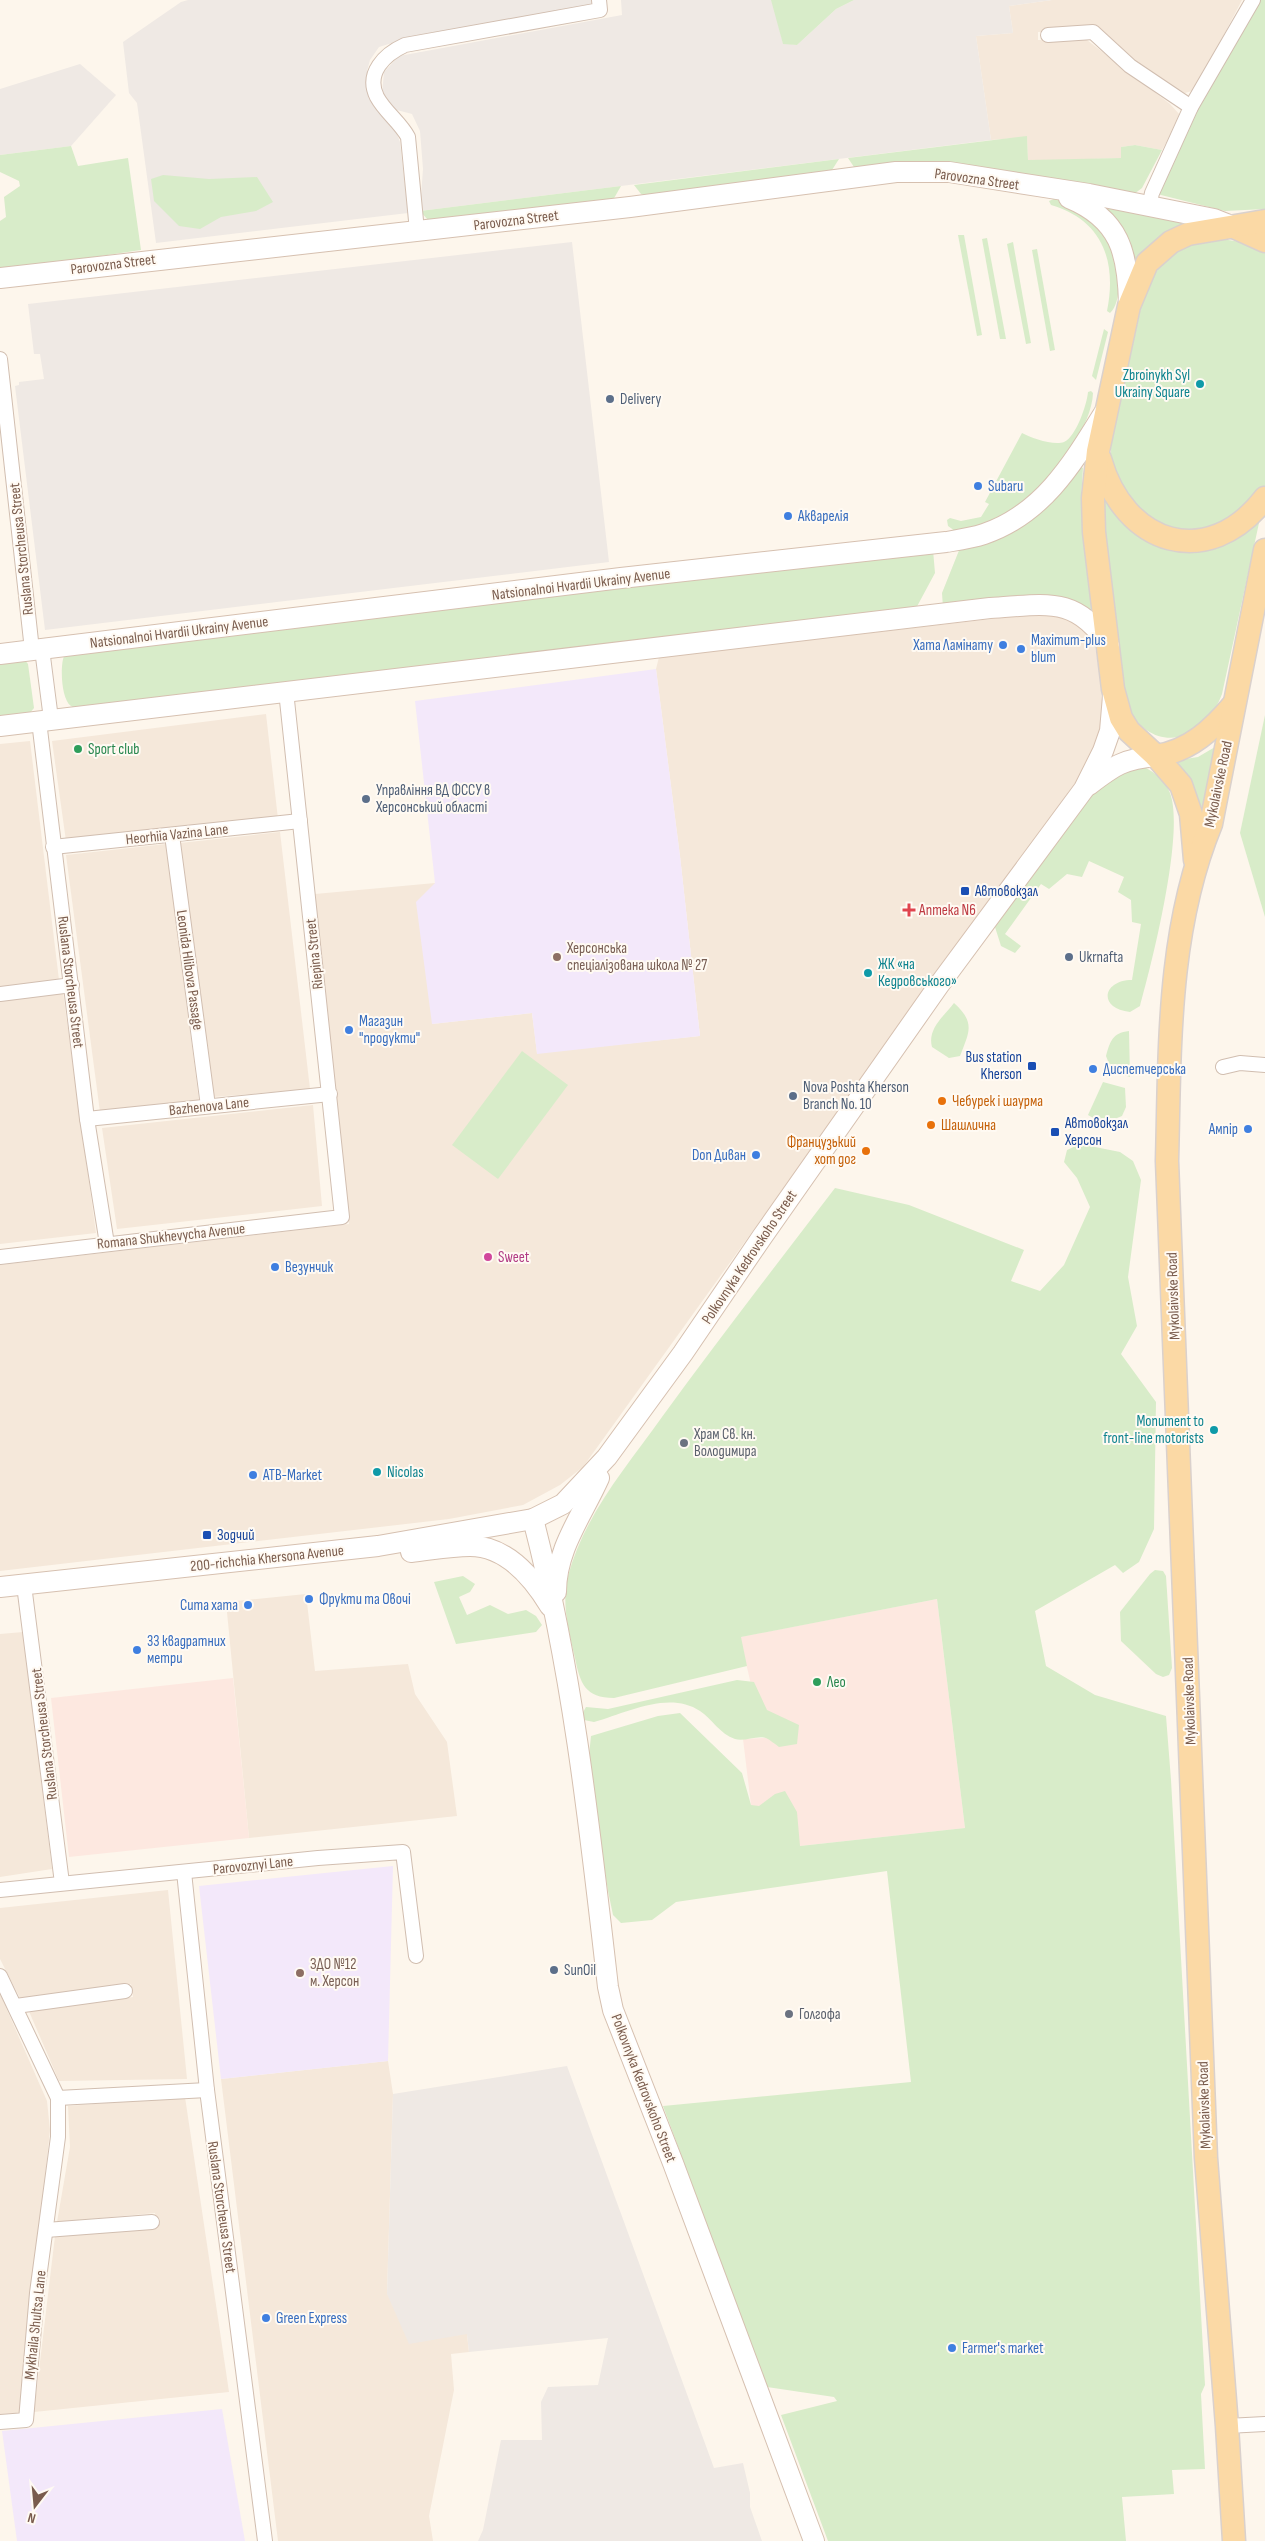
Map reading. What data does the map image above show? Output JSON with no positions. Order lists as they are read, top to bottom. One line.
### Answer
{"streets":{"main road":["Mykolaivske Road"],"street":["Parovozna Street","Ruslana Storcheusa Street","Natsionalnoi Hvardii Ukrainy Avenue","Heorhiia Vazina Lane","Riepina Street","Leonida Hlibova Passage","Bazhenova Lane","Romana Shukhevycha Avenue","Polkovnyka Kedrovskoho Street","200-richchia Khersona Avenue","Parovoznyi Lane","Mykhaila Shultsa Lane"]},"crossings":[["Ruslana Storcheusa Street","Natsionalnoi Hvardii Ukrainy Avenue"],["Ruslana Storcheusa Street","Heorhiia Vazina Lane"],["Ruslana Storcheusa Street","Bazhenova Lane"],["Ruslana Storcheusa Street","Romana Shukhevycha Avenue"],["Ruslana Storcheusa Street","200-richchia Khersona Avenue"],["Ruslana Storcheusa Street","Parovoznyi Lane"],["Mykolaivske Road","Polkovnyka Kedrovskoho Street"],["Heorhiia Vazina Lane","Riepina Street"],["Heorhiia Vazina Lane","Leonida Hlibova Passage"],["Riepina Street","Bazhenova Lane"],["Riepina Street","Romana Shukhevycha Avenue"],["Leonida Hlibova Passage","Bazhenova Lane"],["Polkovnyka Kedrovskoho Street","200-richchia Khersona Avenue"]],"places":{"other":["Zbroinykh Syl Ukrainy Square","Delivery","Subaru","Акварелія","Хата Ламінату","Maximum-plus blum","Sport club","Управління ВД ФССУ в Херсонський області","Херсонська спеціалізована школа № 27","Ukrnafta","ЖК «на Кедровського»","Магазин \"продукти\"","Диспетчерська","Nova Poshta Kherson Branch No. 10","Чебурек і шаурма","Шашлична","Ампір","Французький хот дог","Don Диван","Sweet","Везунчик","Monument to front-line motorists","Храм Св. кн. Володимира","Nicolas","ATB-Market","Фрукти та Овочі","Сита хата","33 квадратних метри","Лео","SunOil","ЗДО №12 м. Херсон","Голгофа","Green Express","Farmer's market"],"transit":["Автовокзал","Bus station Kherson","Автовокзал Херсон","Зодчий"],"health":["Аптека N6"]},"north":"bottom"}
